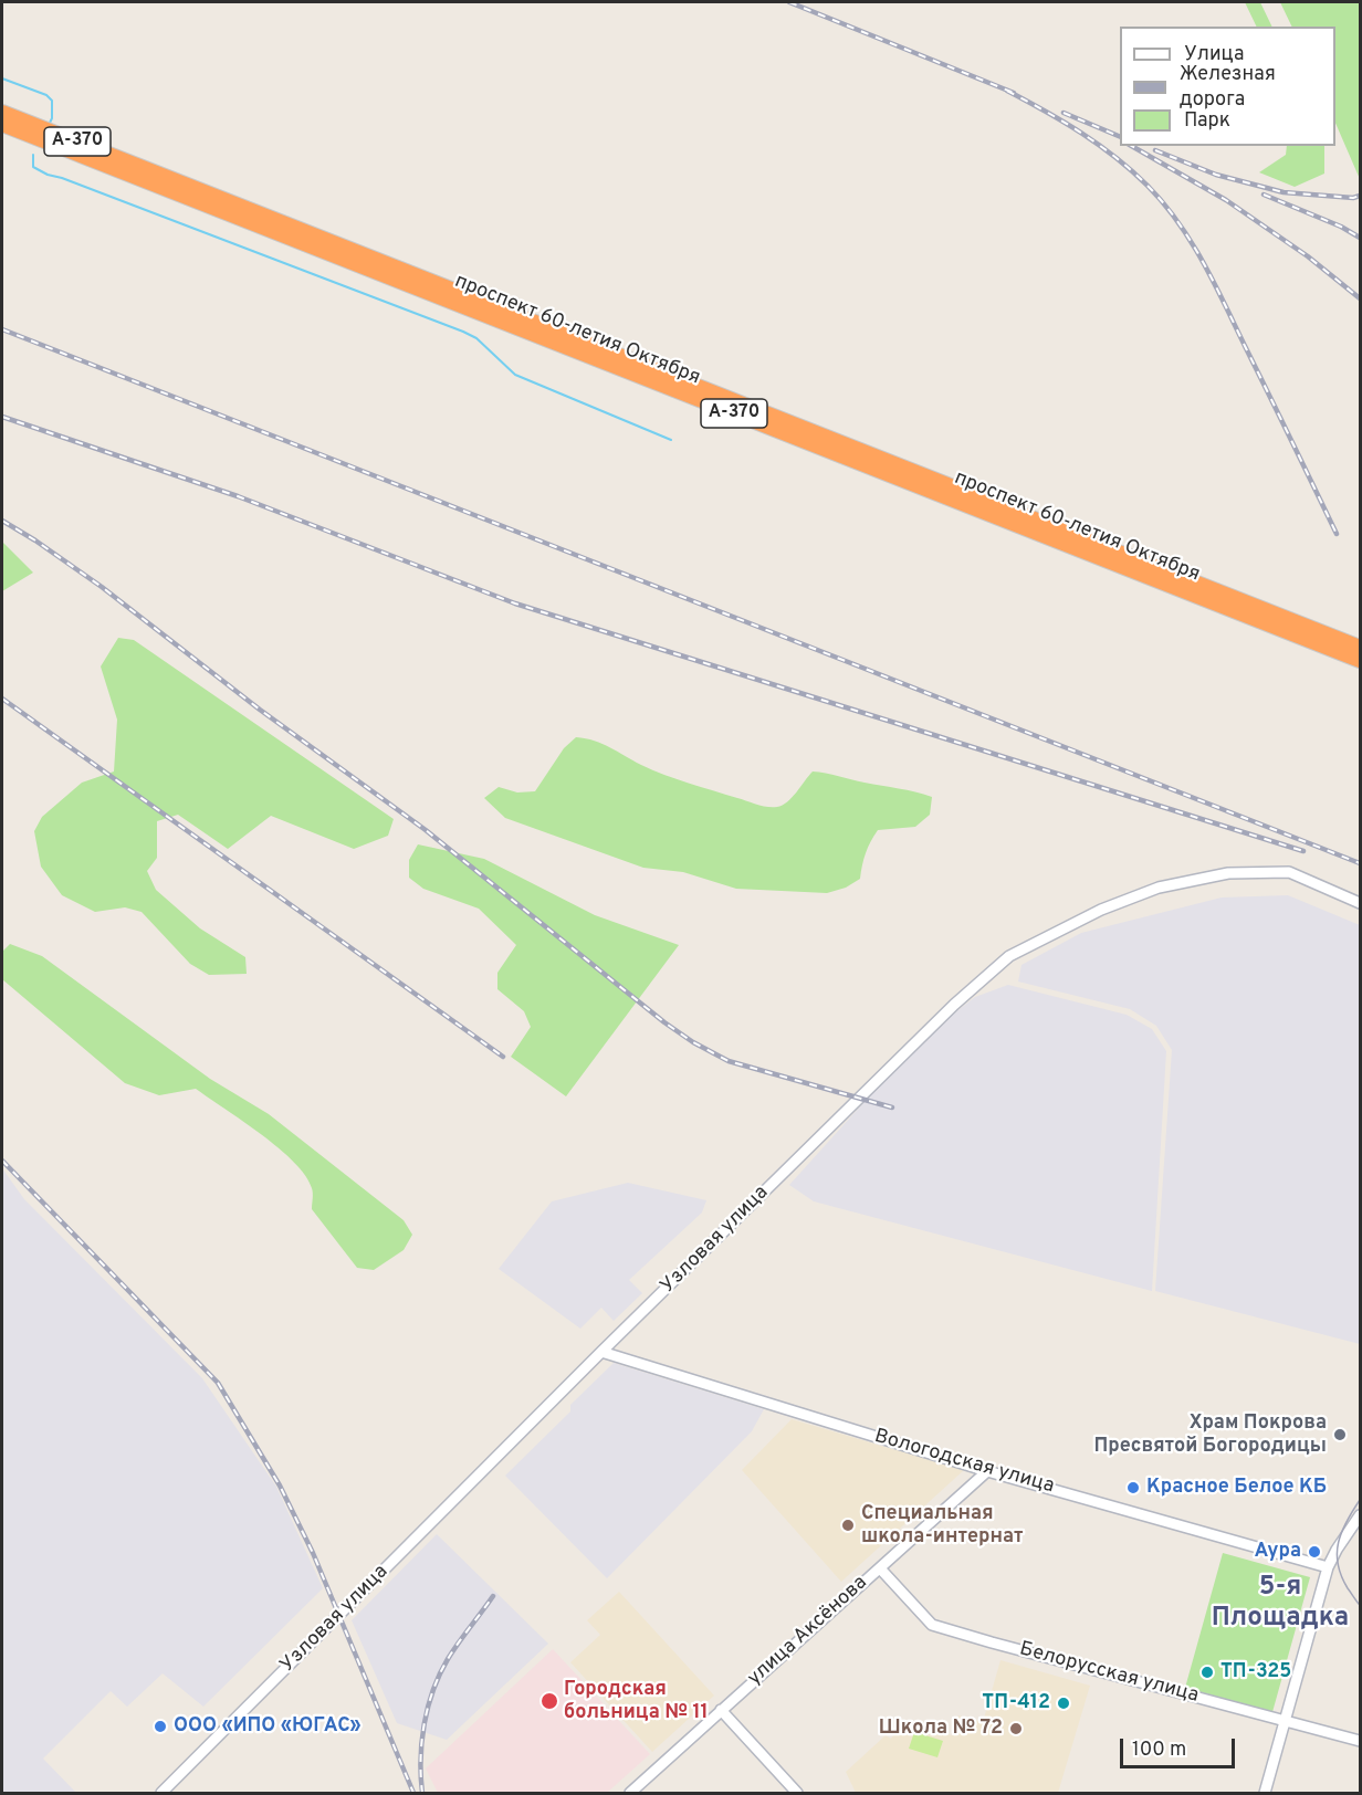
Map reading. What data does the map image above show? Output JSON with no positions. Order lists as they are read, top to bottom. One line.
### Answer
{"streets":{"highway":["А-370","проспект 60-летия Октября"],"street":["Узловая улица","Вологодская улица","улица Аксёнова","Белорусская улица"]},"crossings":[["Узловая улица","Вологодская улица"],["Вологодская улица","улица Аксёнова"],["улица Аксёнова","Белорусская улица"]],"districts":["5-я Площадка"],"places":["Храм Покрова Пресвятой Богородицы","Красное Белое КБ","Специальная школа-интернат","Аура","ТП-325","Городская больница № 11","ТП-412","ООО «ИПО «ЮГАС»","Школа № 72"],"legend":["Улица","Железная дорога","Парк"],"scale_bar":"100 m"}
